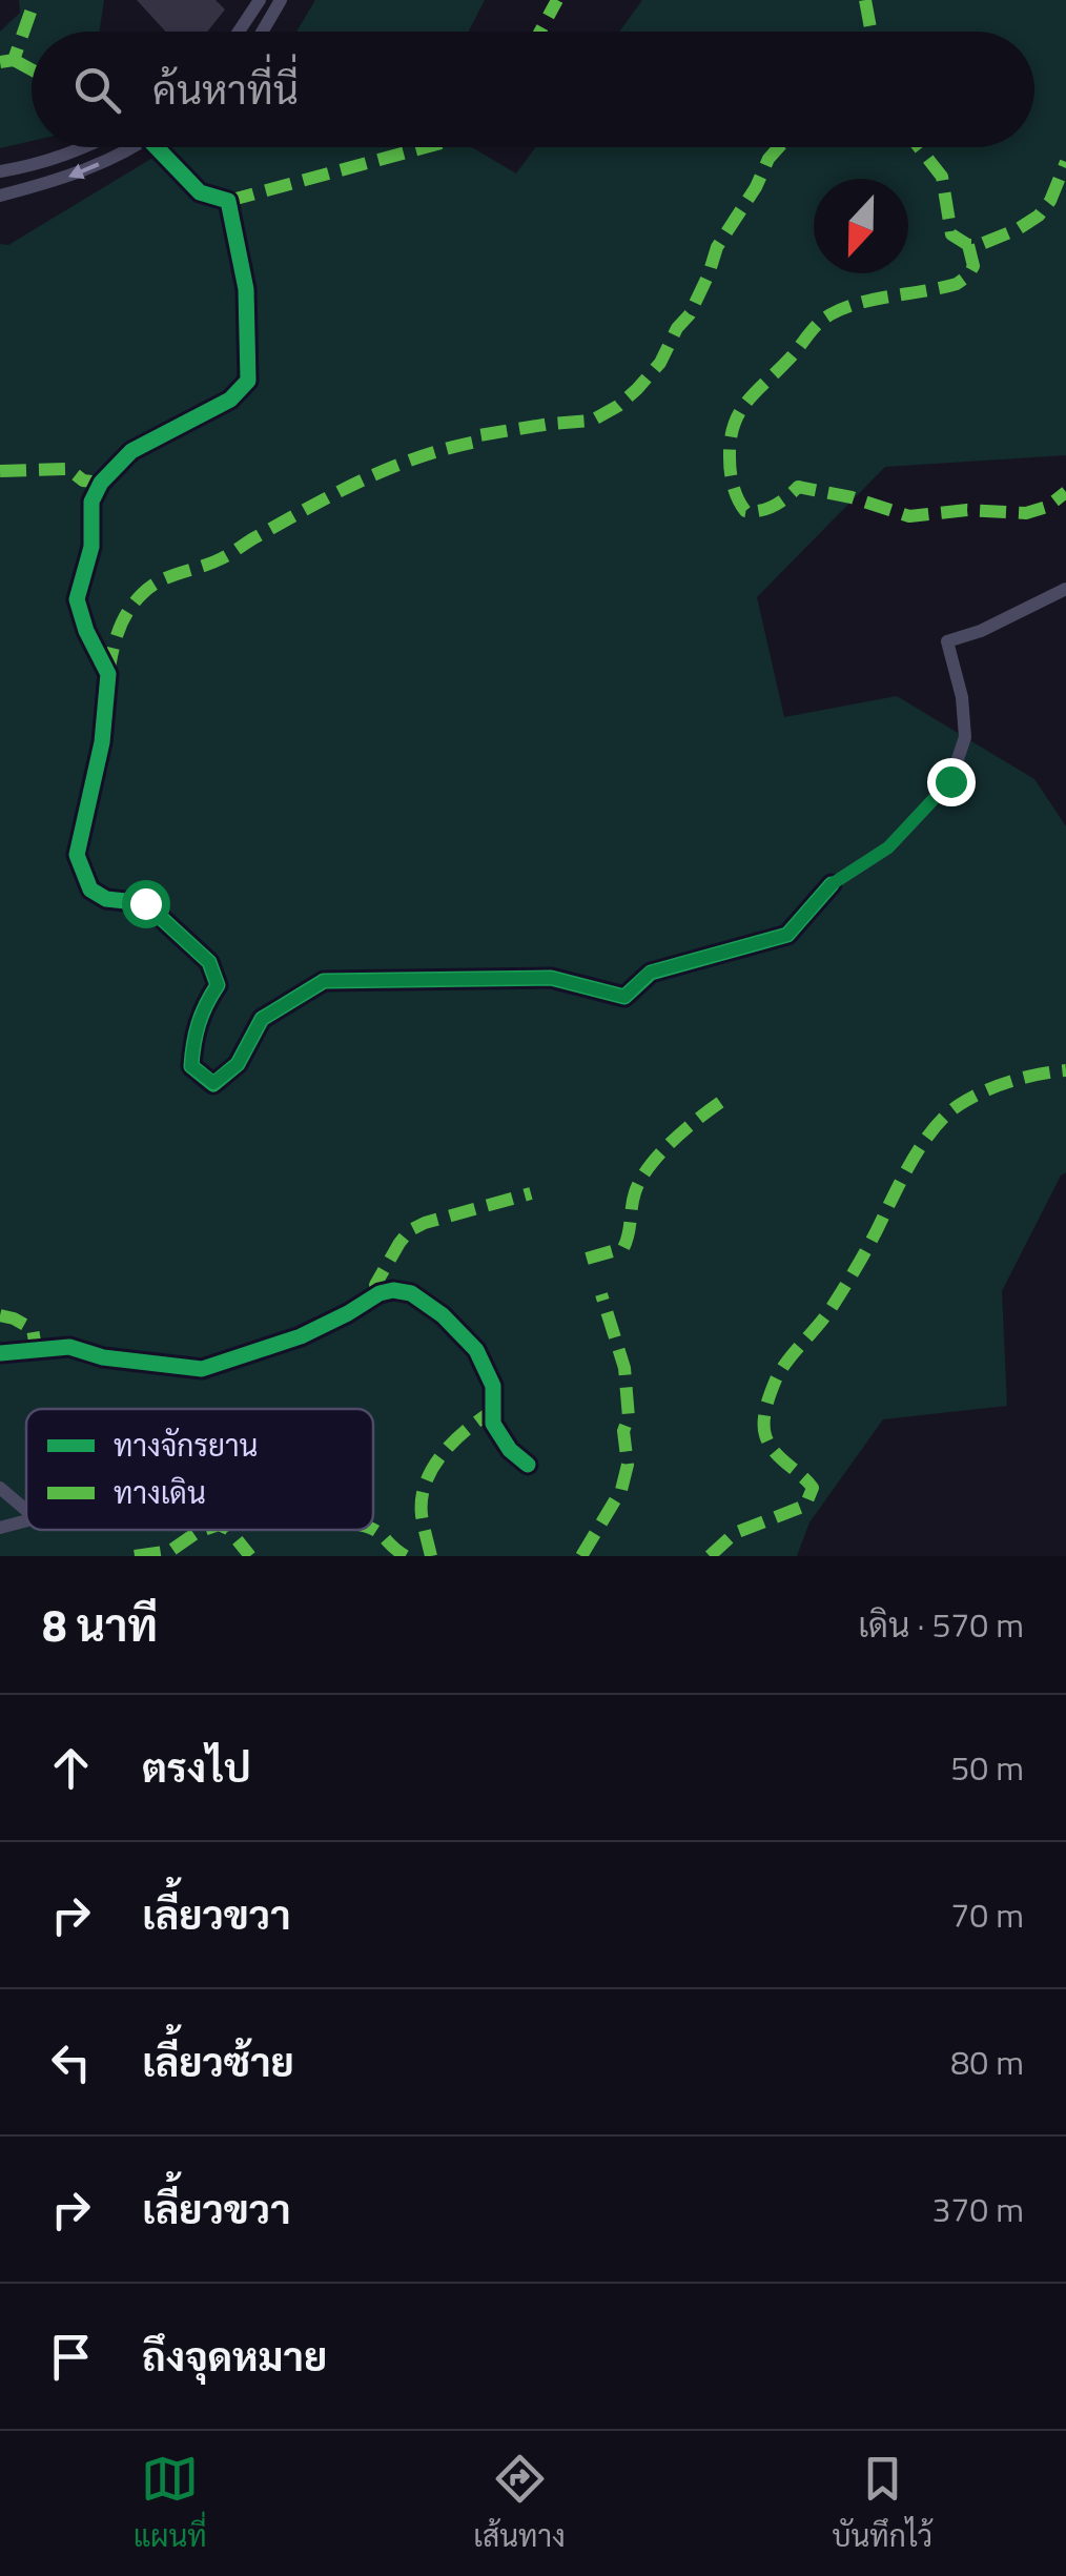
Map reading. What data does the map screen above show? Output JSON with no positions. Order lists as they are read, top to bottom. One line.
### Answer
{"legend":["ทางจักรยาน","ทางเดิน"],"north":"bottom","page":{"search":"ค้นหาที่นี่","heading":["8 นาที","เดิน · 570 m"],"list":[["ตรงไป","50 m"],["เลี้ยวขวา","70 m"],["เลี้ยวซ้าย","80 m"],["เลี้ยวขวา","370 m"],"ถึงจุดหมาย"],"nav":["แผนที่","เส้นทาง","บันทึกไว้"]}}
